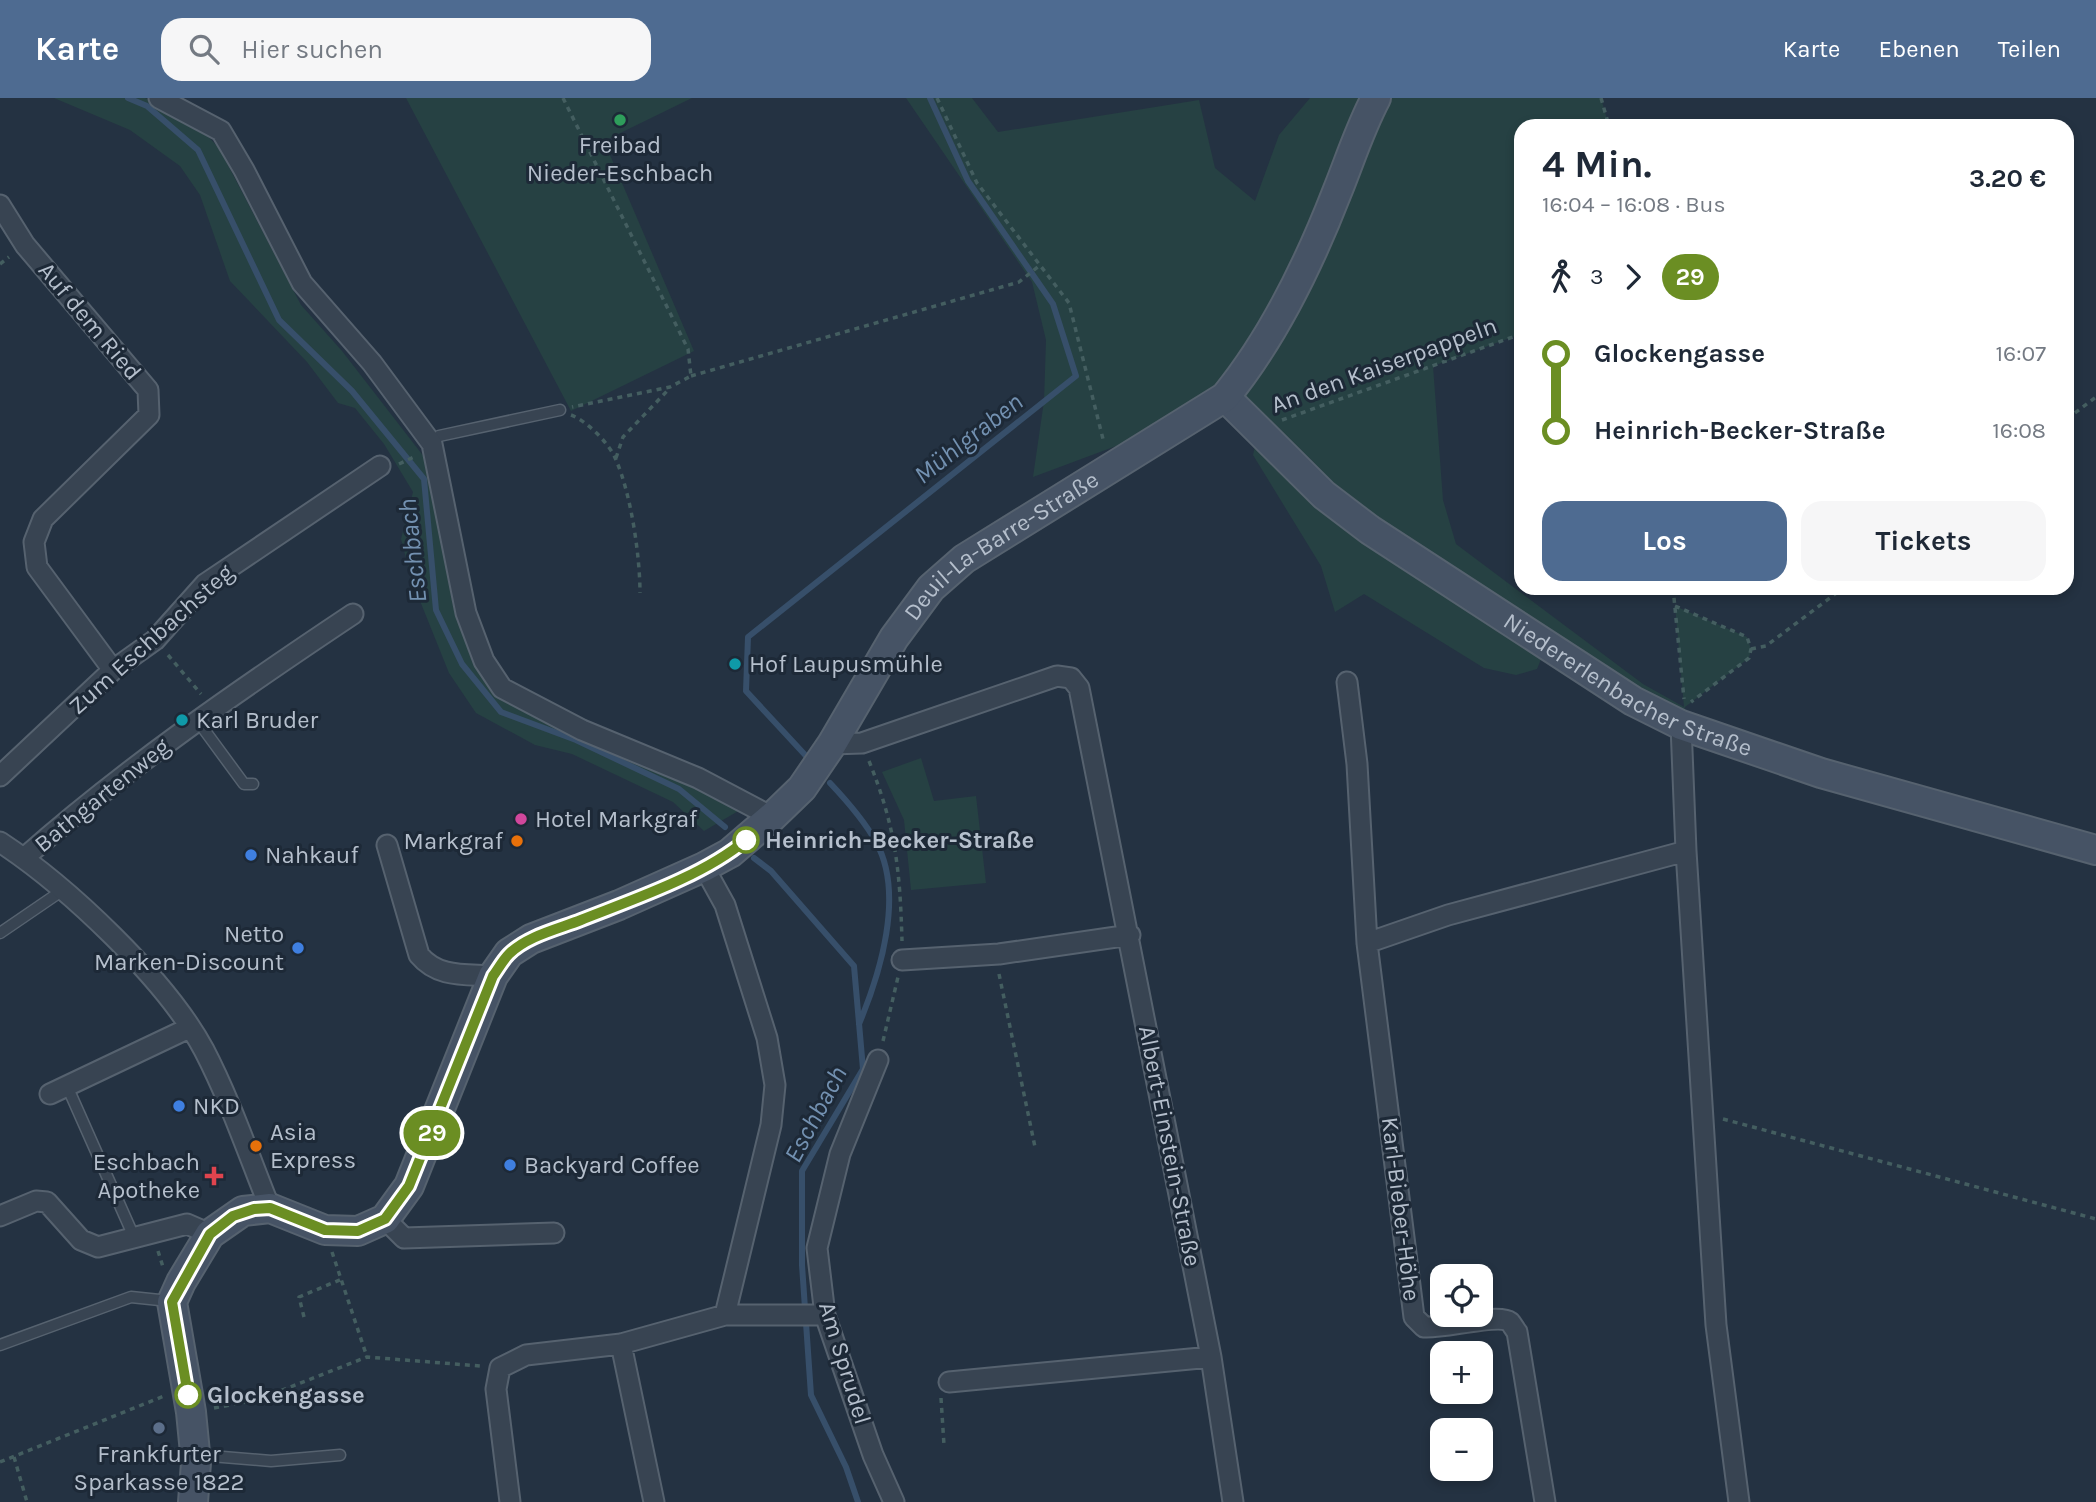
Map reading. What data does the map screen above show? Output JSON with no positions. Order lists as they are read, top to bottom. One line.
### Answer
{"streets":{"street":["Auf dem Ried","Deuil-La-Barre-Straße","Zum Eschbachsteg","Niedererlenbacher Straße","Bathgartenweg","Albert-Einstein-Straße","Karl-Bieber-Höhe","Am Sprudel"],"path":["An den Kaiserpappeln"]},"crossings":[["Auf dem Ried","Zum Eschbachsteg"],["An den Kaiserpappeln","Niedererlenbacher Straße"],["Deuil-La-Barre-Straße","Niedererlenbacher Straße"],["Deuil-La-Barre-Straße","Albert-Einstein-Straße"]],"water":["Mühlgraben","Eschbach"],"places":{"other":["Freibad Nieder-Eschbach","Hof Laupusmühle","Karl Bruder","Hotel Markgraf","Heinrich-Becker-Straße","Markgraf","Nahkauf","Netto Marken-Discount","NKD","Asia Express","Backyard Coffee","Glockengasse","Frankfurter Sparkasse 1822"],"health":["Eschbach Apotheke"]},"lines":["bus line 29"],"page":{"header":"Karte","search":"Hier suchen","nav":["Karte","Ebenen","Teilen"],"on_map":"29","heading":["4 Min.","16:04 – 16:08 · Bus","3.20 €"],"legs":["3","29"],"list":[{"name":"Glockengasse","value":"16:07"},{"name":"Heinrich-Becker-Straße","value":"16:08"}],"buttons":["Los","Tickets"],"map_buttons":["+","−"]}}
